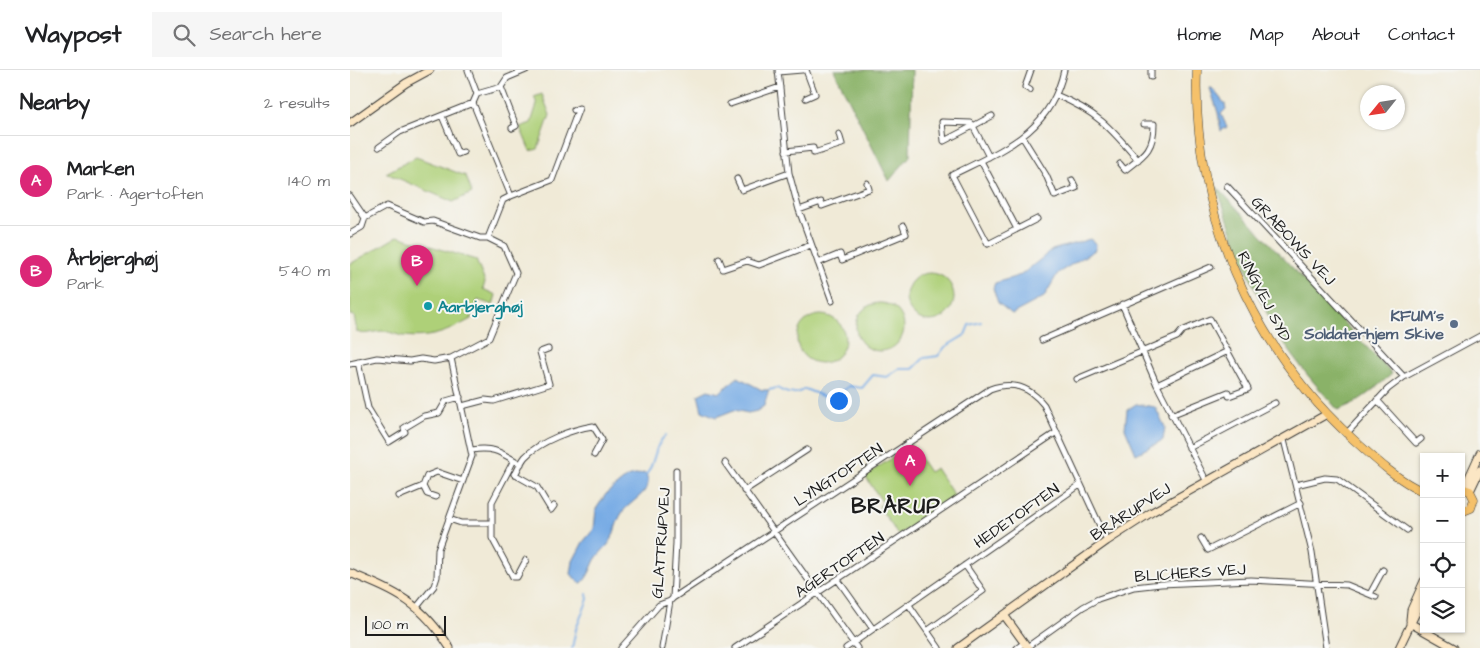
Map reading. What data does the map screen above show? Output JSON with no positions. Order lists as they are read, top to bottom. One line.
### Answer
{"streets":{"main road":["RINGVEJ SYD"],"street":["GRABOWS VEJ","LYNGTOFTEN","BRÅRUPVEJ","HEDETOFTEN","GLATTRUPVEJ","AGERTOFTEN","BLICHERS VEJ"]},"crossings":[["RINGVEJ SYD","BRÅRUPVEJ"],["LYNGTOFTEN","BRÅRUPVEJ"],["LYNGTOFTEN","HEDETOFTEN"],["LYNGTOFTEN","GLATTRUPVEJ"],["LYNGTOFTEN","AGERTOFTEN"]],"districts":["BRÅRUP"],"places":["Aarbjerghøj","KFUM's Soldaterhjem Skive"],"scale_bar":"100 m","north":"bottom left","page":{"header":"Waypost","search":"Search here","nav":["Home","Map","About","Contact"],"heading":["Nearby","2 results"],"list":[{"mark":"A","name":"Marken","note":"Park · Agertoften","value":"140 m"},{"mark":"B","name":"Årbjerghøj","note":"Park","value":"540 m"}],"pins":["B","A"],"map_buttons":["+","−"],"scale":"100 m"}}
